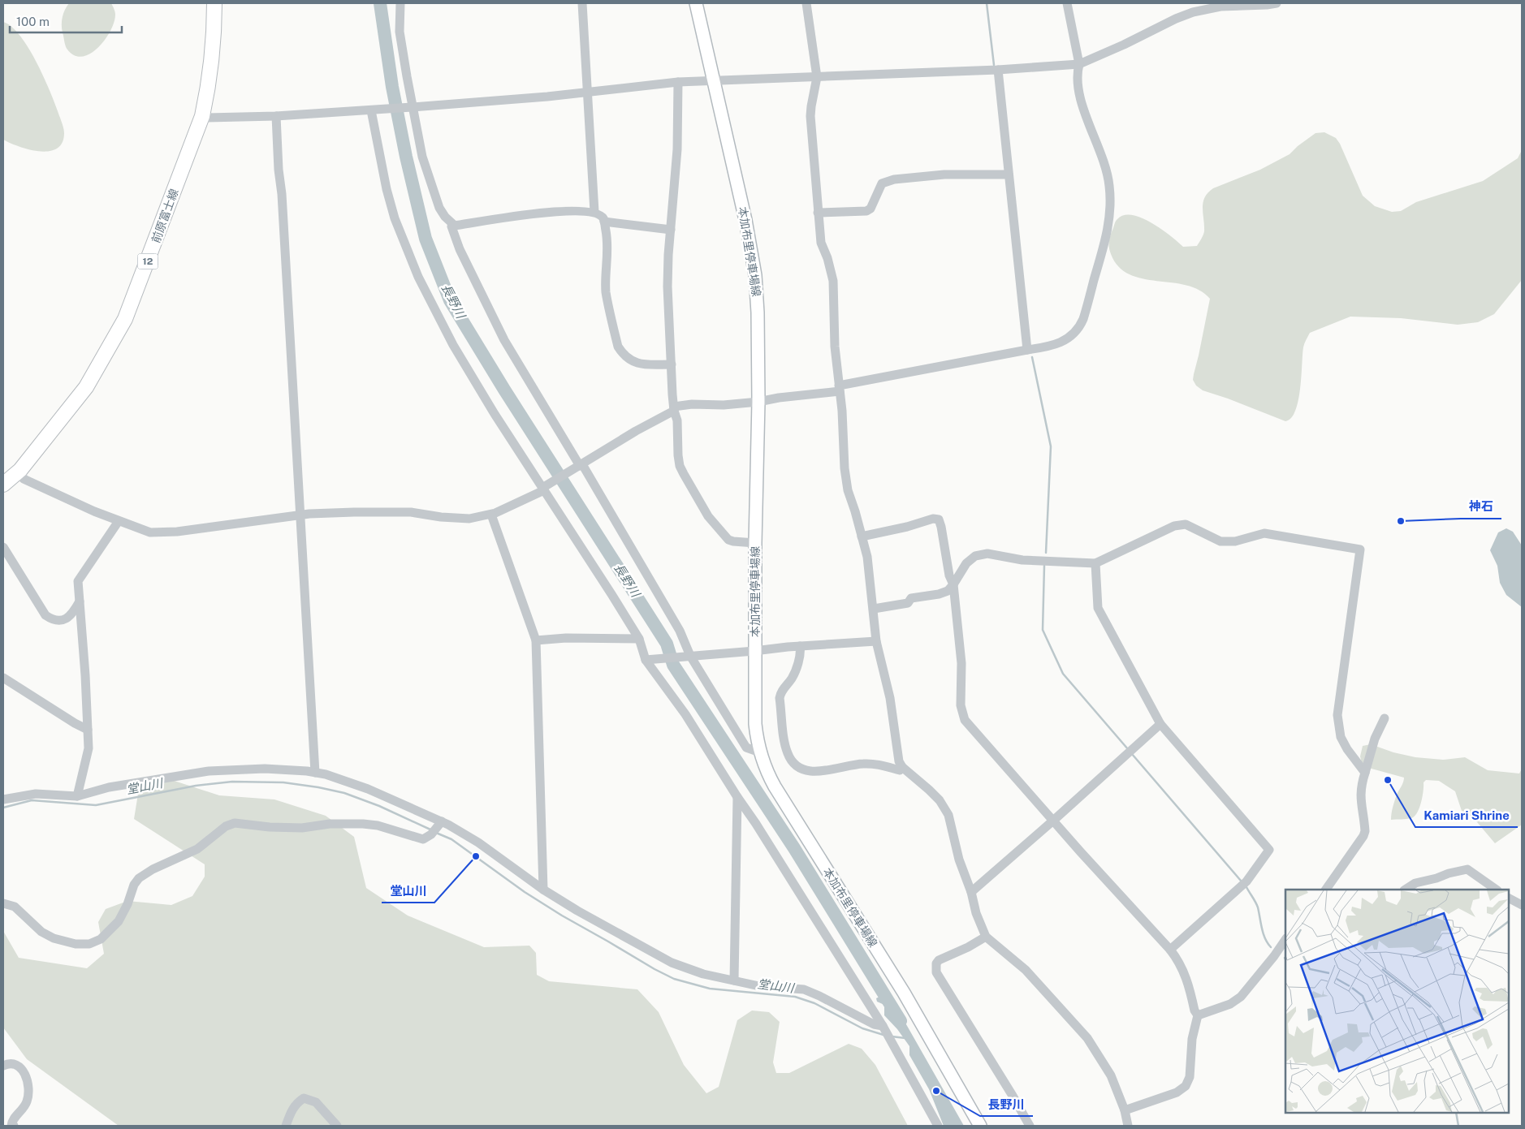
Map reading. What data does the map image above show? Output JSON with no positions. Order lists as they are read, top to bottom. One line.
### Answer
{"streets":{"main road":["前原富士線","本加布里停車場線","12"]},"water":["長野川","堂山川"],"places":["神石","Kamiari Shrine","堂山川","長野川"],"scale_bar":"100 m"}
